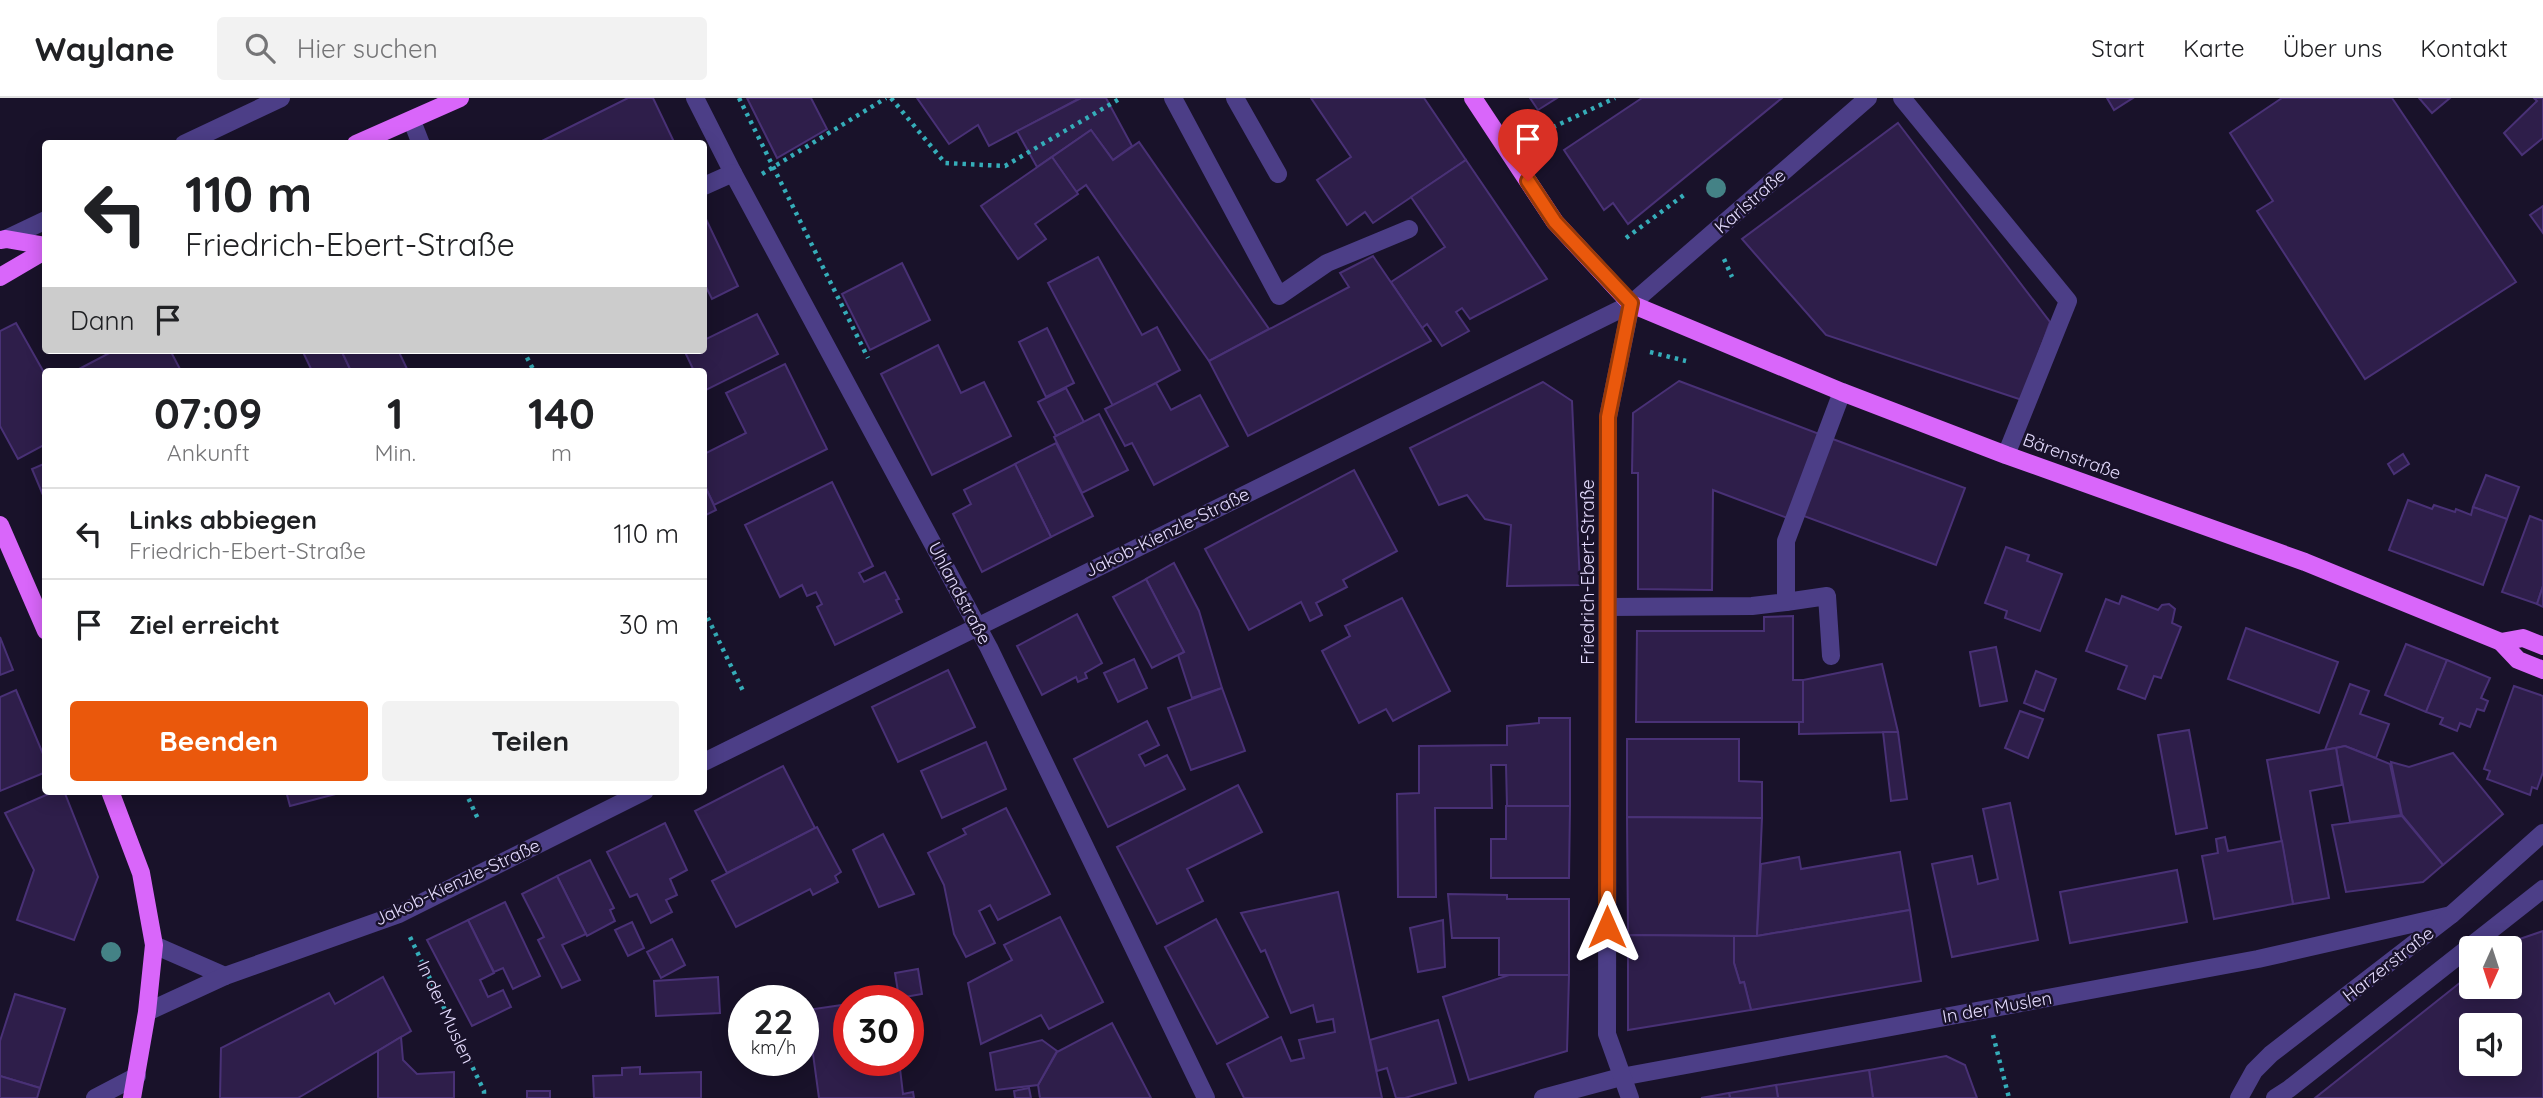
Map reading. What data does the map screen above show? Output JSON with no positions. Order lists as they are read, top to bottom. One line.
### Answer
{"streets":{"main road":["Bärenstraße"],"street":["Karlstraße","Jakob-Kienzle-Straße","Friedrich-Ebert-Straße","Uhlandstraße","Harzerstraße","In der Muslen"]},"crossings":[["Karlstraße","Bärenstraße"],["Karlstraße","Jakob-Kienzle-Straße"],["Karlstraße","Friedrich-Ebert-Straße"],["Bärenstraße","Jakob-Kienzle-Straße"],["Bärenstraße","Friedrich-Ebert-Straße"],["Jakob-Kienzle-Straße","Friedrich-Ebert-Straße"],["Jakob-Kienzle-Straße","Uhlandstraße"],["Friedrich-Ebert-Straße","In der Muslen"],["Harzerstraße","In der Muslen"]],"north":"bottom","page":{"header":"Waylane","search":"Hier suchen","nav":["Start","Karte","Über uns","Kontakt"],"turn":["110 m","Friedrich-Ebert-Straße"],"then":"Dann","eta":["07:09","Ankunft","1","Min.","140","m"],"list":[{"name":"Links abbiegen","note":"Friedrich-Ebert-Straße","value":"110 m"},{"name":"Ziel erreicht","value":"30 m"}],"buttons":["Beenden","Teilen"],"speed":"22 km/h","limit":"30"}}
